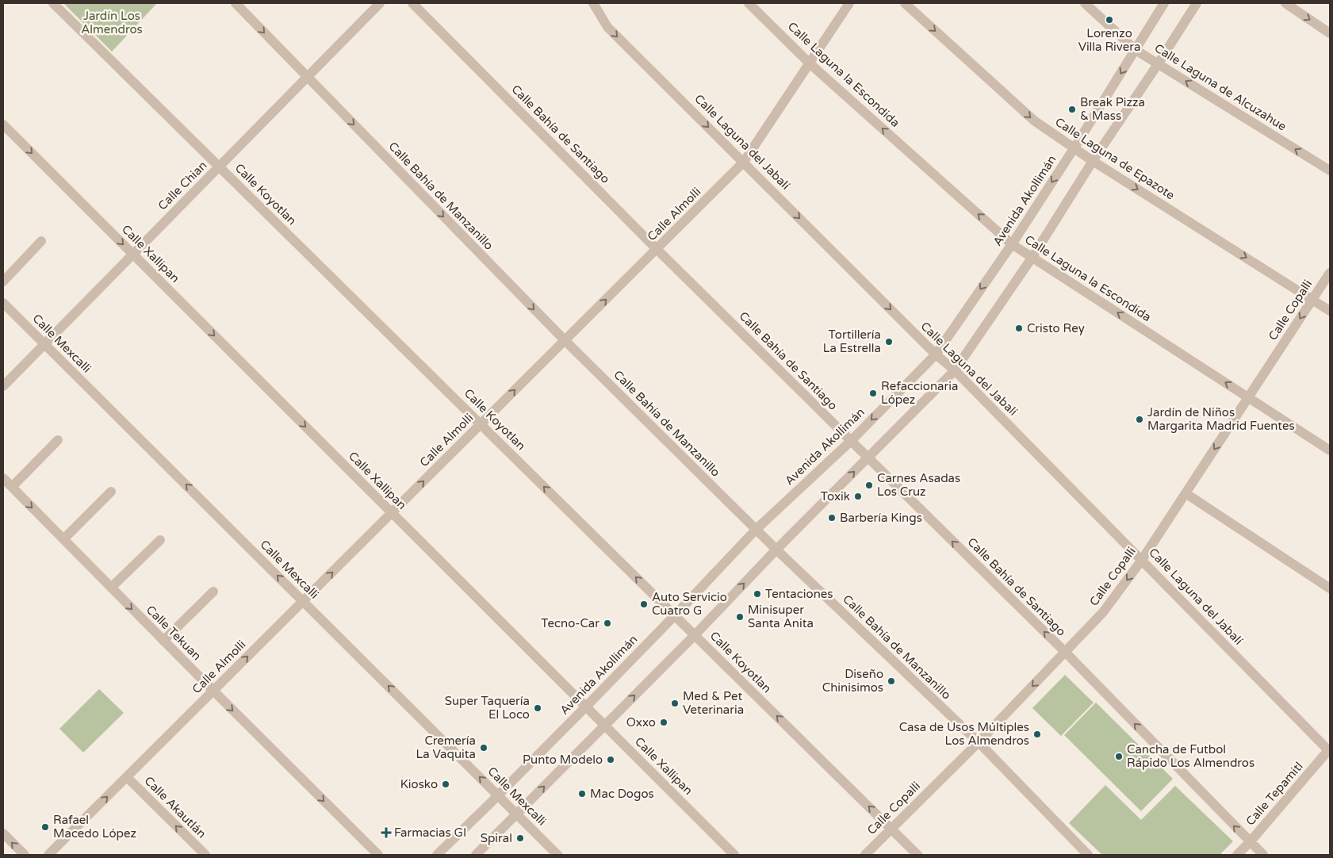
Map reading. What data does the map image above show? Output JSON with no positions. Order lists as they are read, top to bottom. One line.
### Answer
{"streets":{"street":["Calle Laguna la Escondida","Calle Laguna de Alcuzahue","Calle Bahía de Santiago","Calle Laguna del Jabalí","Calle Laguna de Epazote","Calle Chian","Calle Koyotlan","Calle Bahía de Manzanillo","Avenida Akollimán","Calle Almolli","Calle Xallipan","Calle Copalli","Calle Mexcalli","Calle Tekuan","Calle Tepamitl","Calle Akautlán"]},"crossings":[["Calle Laguna la Escondida","Avenida Akollimán"],["Calle Laguna la Escondida","Calle Almolli"],["Calle Laguna la Escondida","Calle Copalli"],["Calle Laguna de Alcuzahue","Avenida Akollimán"],["Calle Bahía de Santiago","Avenida Akollimán"],["Calle Bahía de Santiago","Calle Almolli"],["Calle Bahía de Santiago","Calle Copalli"],["Calle Bahía de Santiago","Calle Tepamitl"],["Calle Laguna del Jabalí","Avenida Akollimán"],["Calle Laguna del Jabalí","Calle Almolli"],["Calle Laguna del Jabalí","Calle Copalli"],["Calle Laguna del Jabalí","Calle Tepamitl"],["Calle Laguna de Epazote","Avenida Akollimán"],["Calle Laguna de Epazote","Calle Copalli"],["Calle Chian","Calle Koyotlan"],["Calle Chian","Calle Bahía de Manzanillo"],["Calle Chian","Calle Xallipan"],["Calle Chian","Calle Mexcalli"],["Calle Koyotlan","Avenida Akollimán"],["Calle Koyotlan","Calle Almolli"],["Calle Koyotlan","Calle Copalli"],["Calle Bahía de Manzanillo","Avenida Akollimán"],["Calle Bahía de Manzanillo","Calle Almolli"],["Calle Bahía de Manzanillo","Calle Copalli"],["Avenida Akollimán","Calle Xallipan"],["Avenida Akollimán","Calle Mexcalli"],["Calle Almolli","Calle Xallipan"],["Calle Almolli","Calle Mexcalli"],["Calle Almolli","Calle Tekuan"],["Calle Almolli","Calle Akautlán"]],"one_way":["Calle Laguna la Escondida","Calle Laguna de Alcuzahue","Calle Bahía de Santiago","Calle Laguna del Jabalí","Calle Laguna de Epazote","Calle Koyotlan","Calle Bahía de Manzanillo","Calle Almolli","Calle Xallipan","Calle Copalli","Calle Mexcalli","Calle Tekuan","Calle Akautlán"],"parks":["Jardín Los Almendros"],"places":{"other":["Lorenzo Villa Rivera","Break Pizza & Mass","Cristo Rey","Tortillería La Estrella","Refaccionaria López","Jardín de Niños Margarita Madrid Fuentes","Carnes Asadas Los Cruz","Toxik","Barbería Kings","Tentaciones","Auto Servicio Cuatro G","Minisuper Santa Anita","Tecno-Car","Diseño Chinisimos","Med & Pet Veterinaria","Super Taquería El Loco","Oxxo","Casa de Usos Múltiples Los Almendros","Cremería La Vaquita","Cancha de Futbol Rápido Los Almendros","Punto Modelo","Kiosko","Mac Dogos","Rafael Macedo López","Spiral"],"health":["Farmacias GI"]}}
